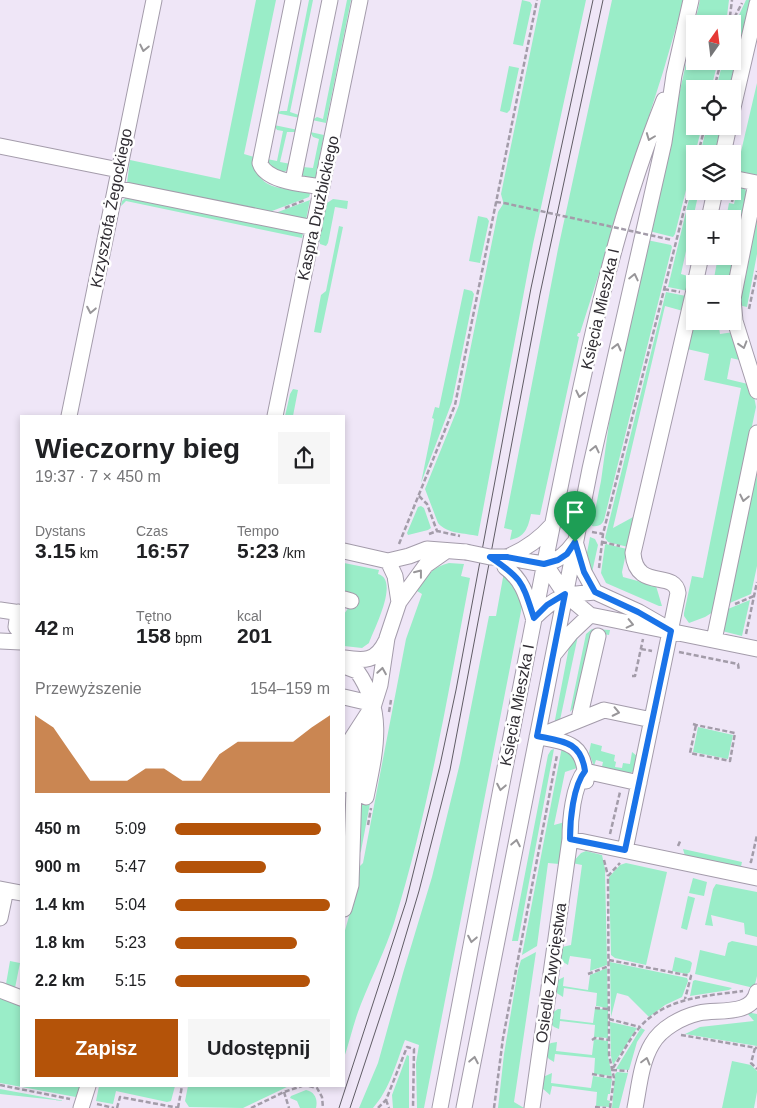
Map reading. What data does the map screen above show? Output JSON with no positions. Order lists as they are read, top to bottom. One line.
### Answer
{"streets":{"street":["Krzysztofa Żegockiego","Kaspra Drużbickiego","Księcia Mieszka I","Osiedle Zwycięstwa"]},"one_way":["Krzysztofa Żegockiego"],"north":"top","page":{"map_buttons":["+","−"],"heading":["Wieczorny bieg","19:37 · 7 × 450 m"],"stats":[["Dystans","3.15 km"],["Czas","16:57"],["Tempo","5:23 /km"],["42 m"],["Tętno","158 bpm"],["kcal","201"]],"chart":["Przewyższenie","154–159 m"],"list":[{"name":"450 m","note":"5:09"},{"name":"900 m","note":"5:47"},{"name":"1.4 km","note":"5:04"},{"name":"1.8 km","note":"5:23"},{"name":"2.2 km","note":"5:15"}],"buttons":["Zapisz","Udostępnij"]}}
